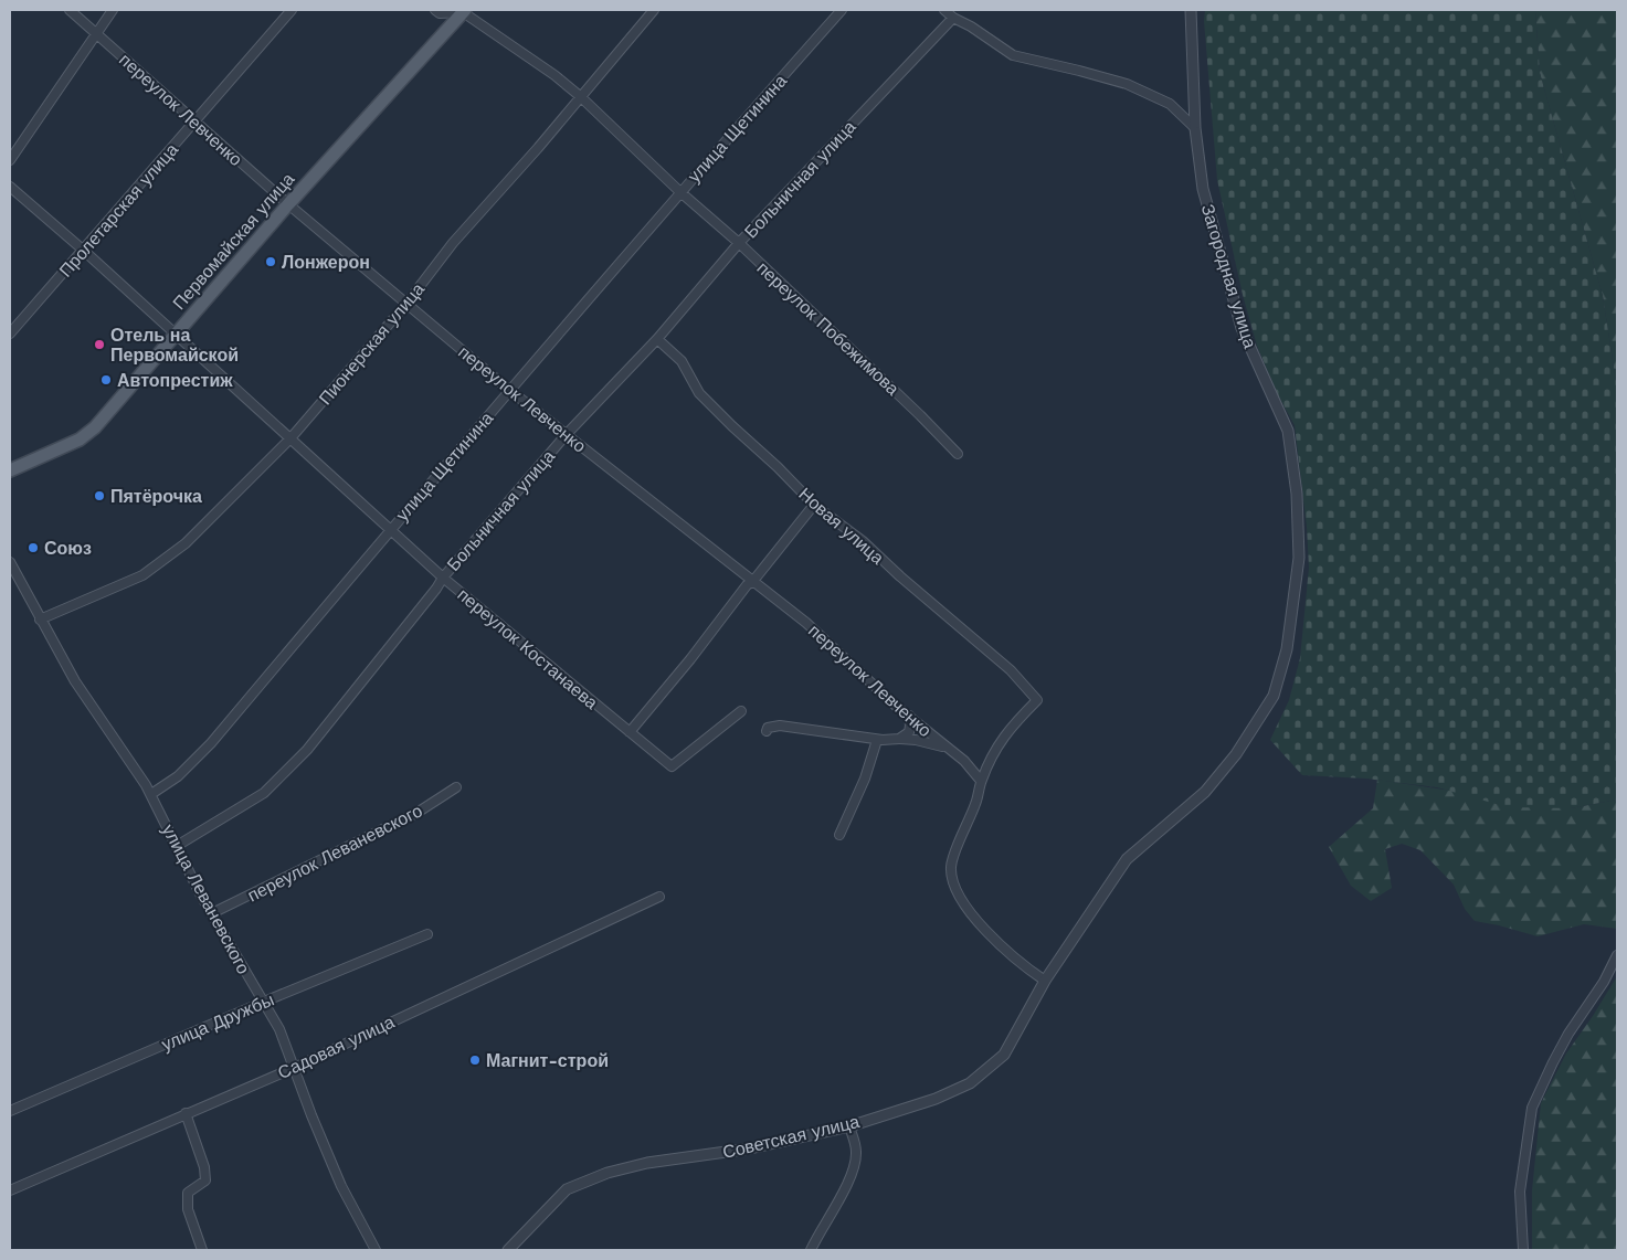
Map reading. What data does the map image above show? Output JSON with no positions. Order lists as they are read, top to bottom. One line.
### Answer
{"streets":{"main road":["Первомайская улица"],"street":["переулок Левченко","улица Щетинина","Больничная улица","Пролетарская улица","Загородная улица","переулок Побежимова","Пионерская улица","Новая улица","переулок Костанаева","переулок Леваневского","улица Леваневского","улица Дружбы","Садовая улица","Советская улица"]},"crossings":[["переулок Левченко","улица Щетинина"],["переулок Левченко","Больничная улица"],["переулок Левченко","Пролетарская улица"],["переулок Левченко","Первомайская улица"],["переулок Левченко","Пионерская улица"],["переулок Левченко","Новая улица"],["улица Щетинина","переулок Побежимова"],["улица Щетинина","переулок Костанаева"],["улица Щетинина","улица Леваневского"],["Больничная улица","переулок Побежимова"],["Больничная улица","Новая улица"],["Больничная улица","переулок Костанаева"],["Больничная улица","улица Леваневского"],["Пролетарская улица","переулок Костанаева"],["Первомайская улица","переулок Побежимова"],["Первомайская улица","переулок Костанаева"],["Загородная улица","Советская улица"],["переулок Побежимова","Пионерская улица"],["Пионерская улица","переулок Костанаева"],["Пионерская улица","улица Леваневского"],["переулок Леваневского","улица Леваневского"],["улица Леваневского","улица Дружбы"],["улица Леваневского","Садовая улица"]],"places":["Лонжерон","Отель на Первомайской","Автопрестиж","Пятёрочка","Союз","Магнит-строй"]}
